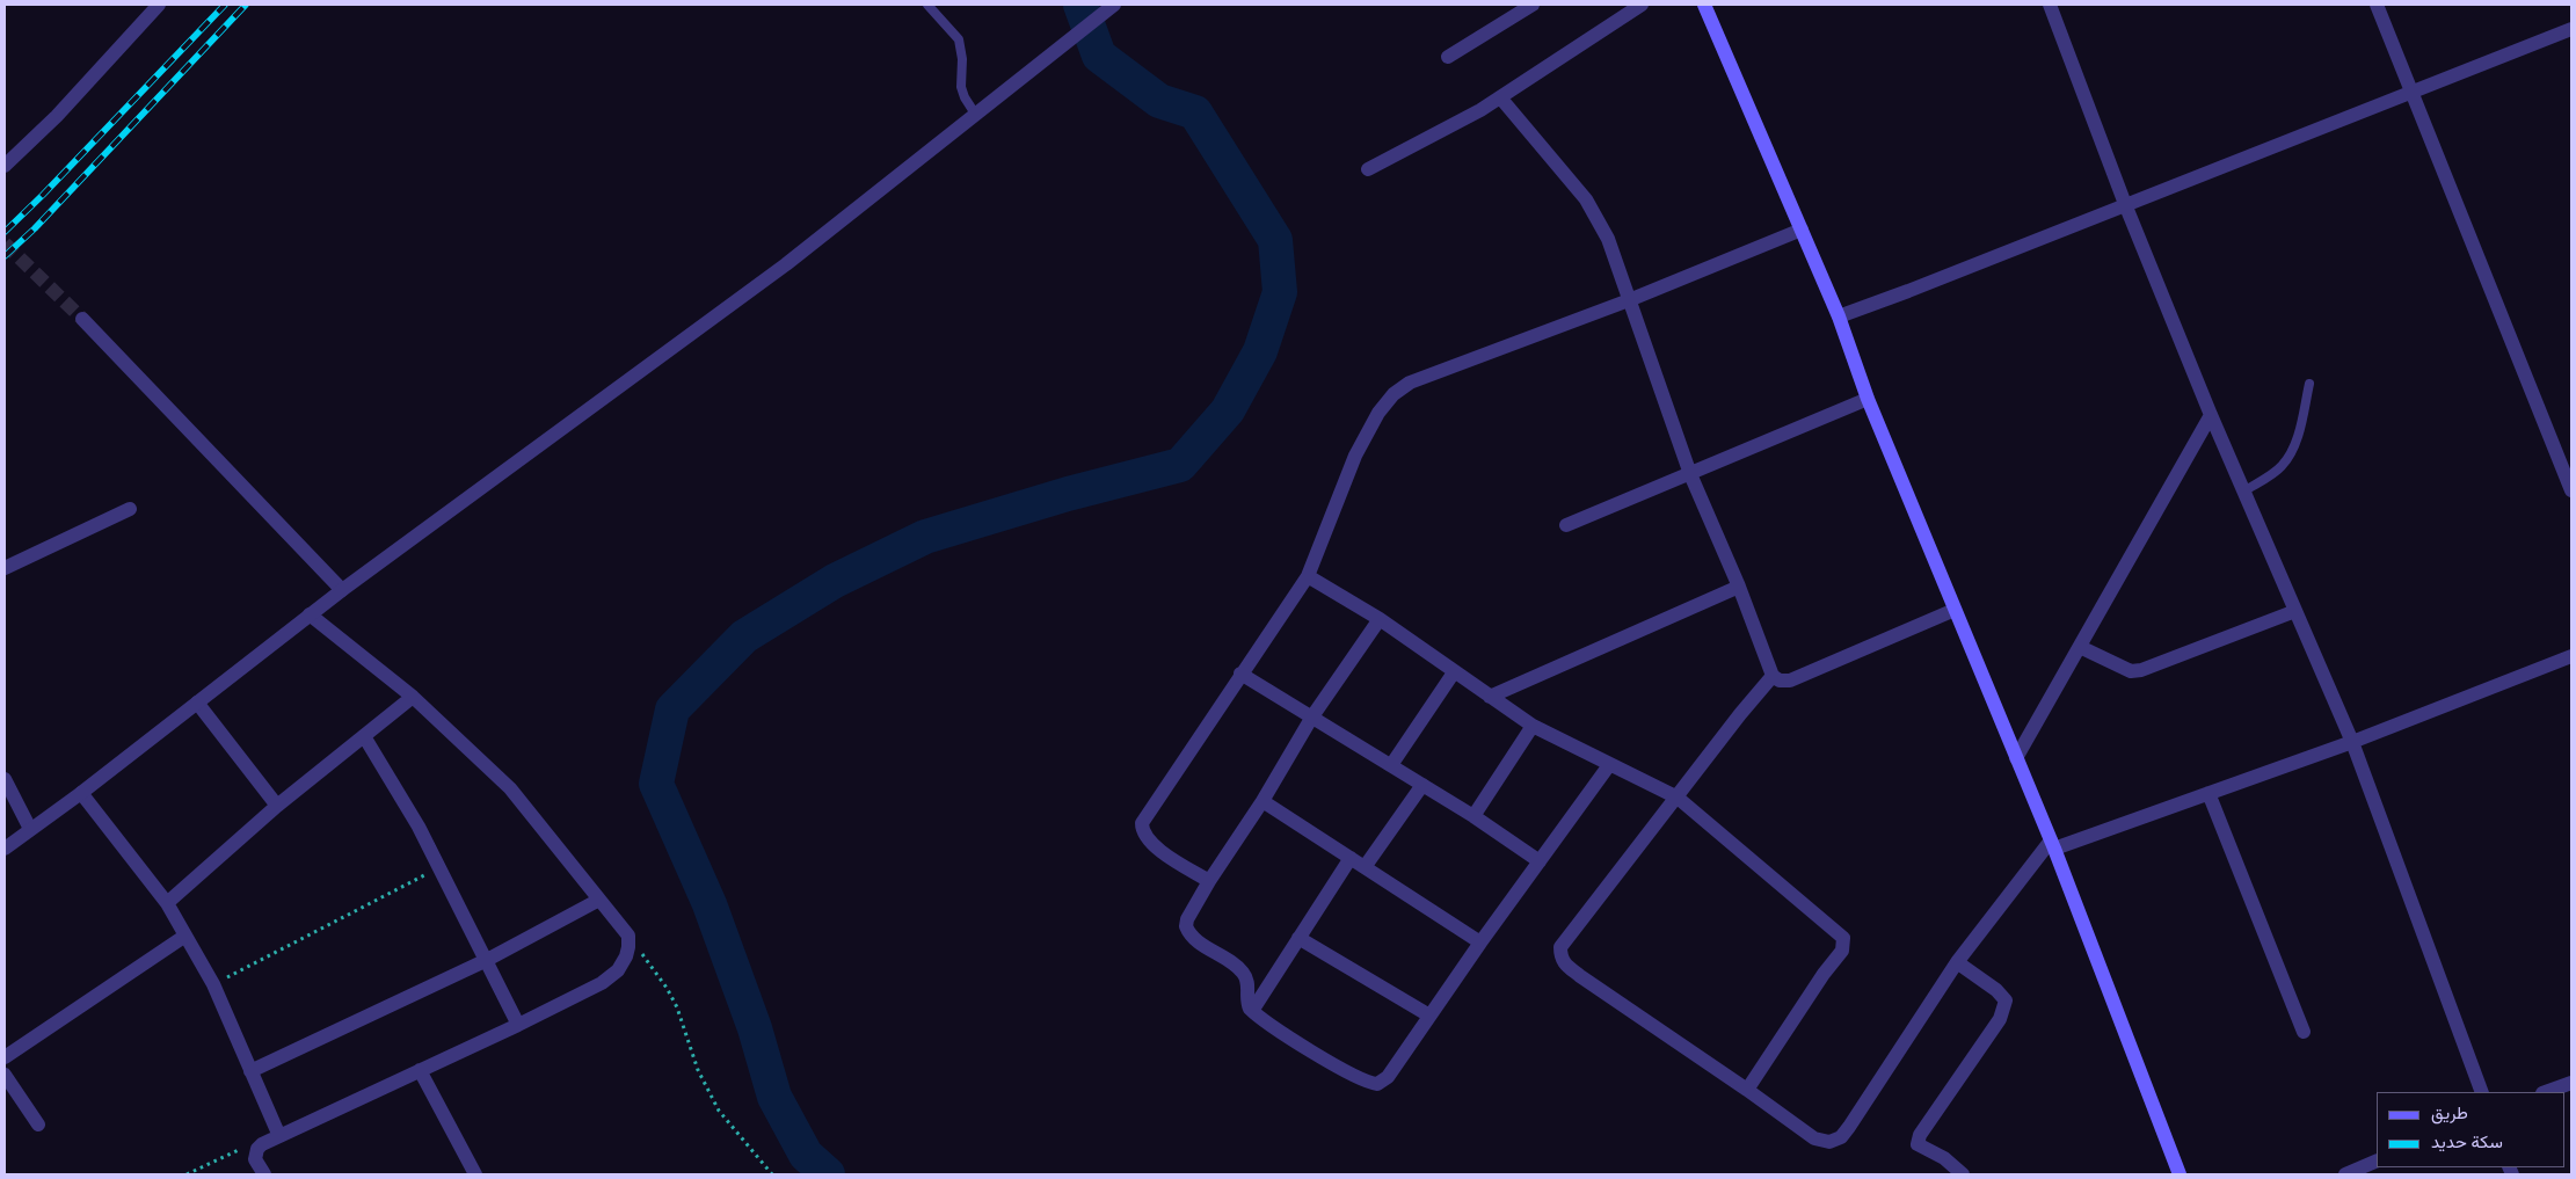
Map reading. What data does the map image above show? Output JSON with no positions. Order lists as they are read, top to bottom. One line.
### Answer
{"legend":["طريق","سكة حديد"]}
